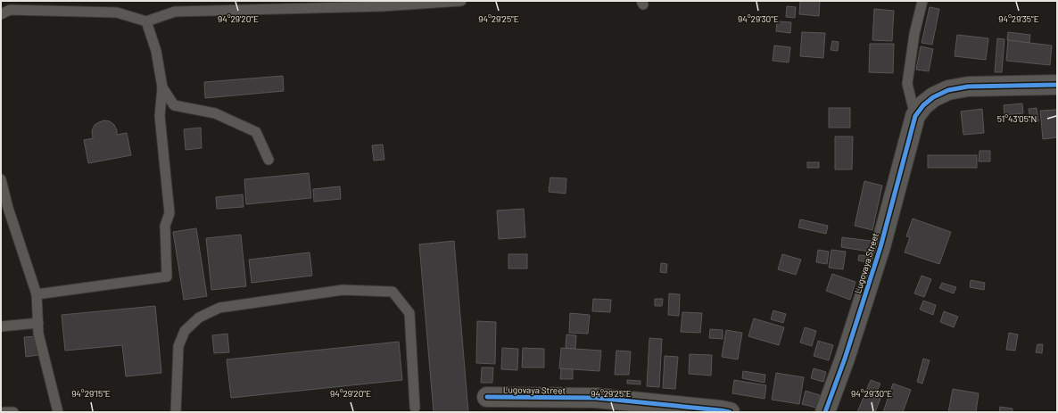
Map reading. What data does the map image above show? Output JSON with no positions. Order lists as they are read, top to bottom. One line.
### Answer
{"streets":{"street":["Lugovaya Street"]},"coordinates":["94°29'20\"E","94°29'25\"E","94°29'30\"E","94°29'35\"E","51°43'05\"N","94°29'15\"E"]}
